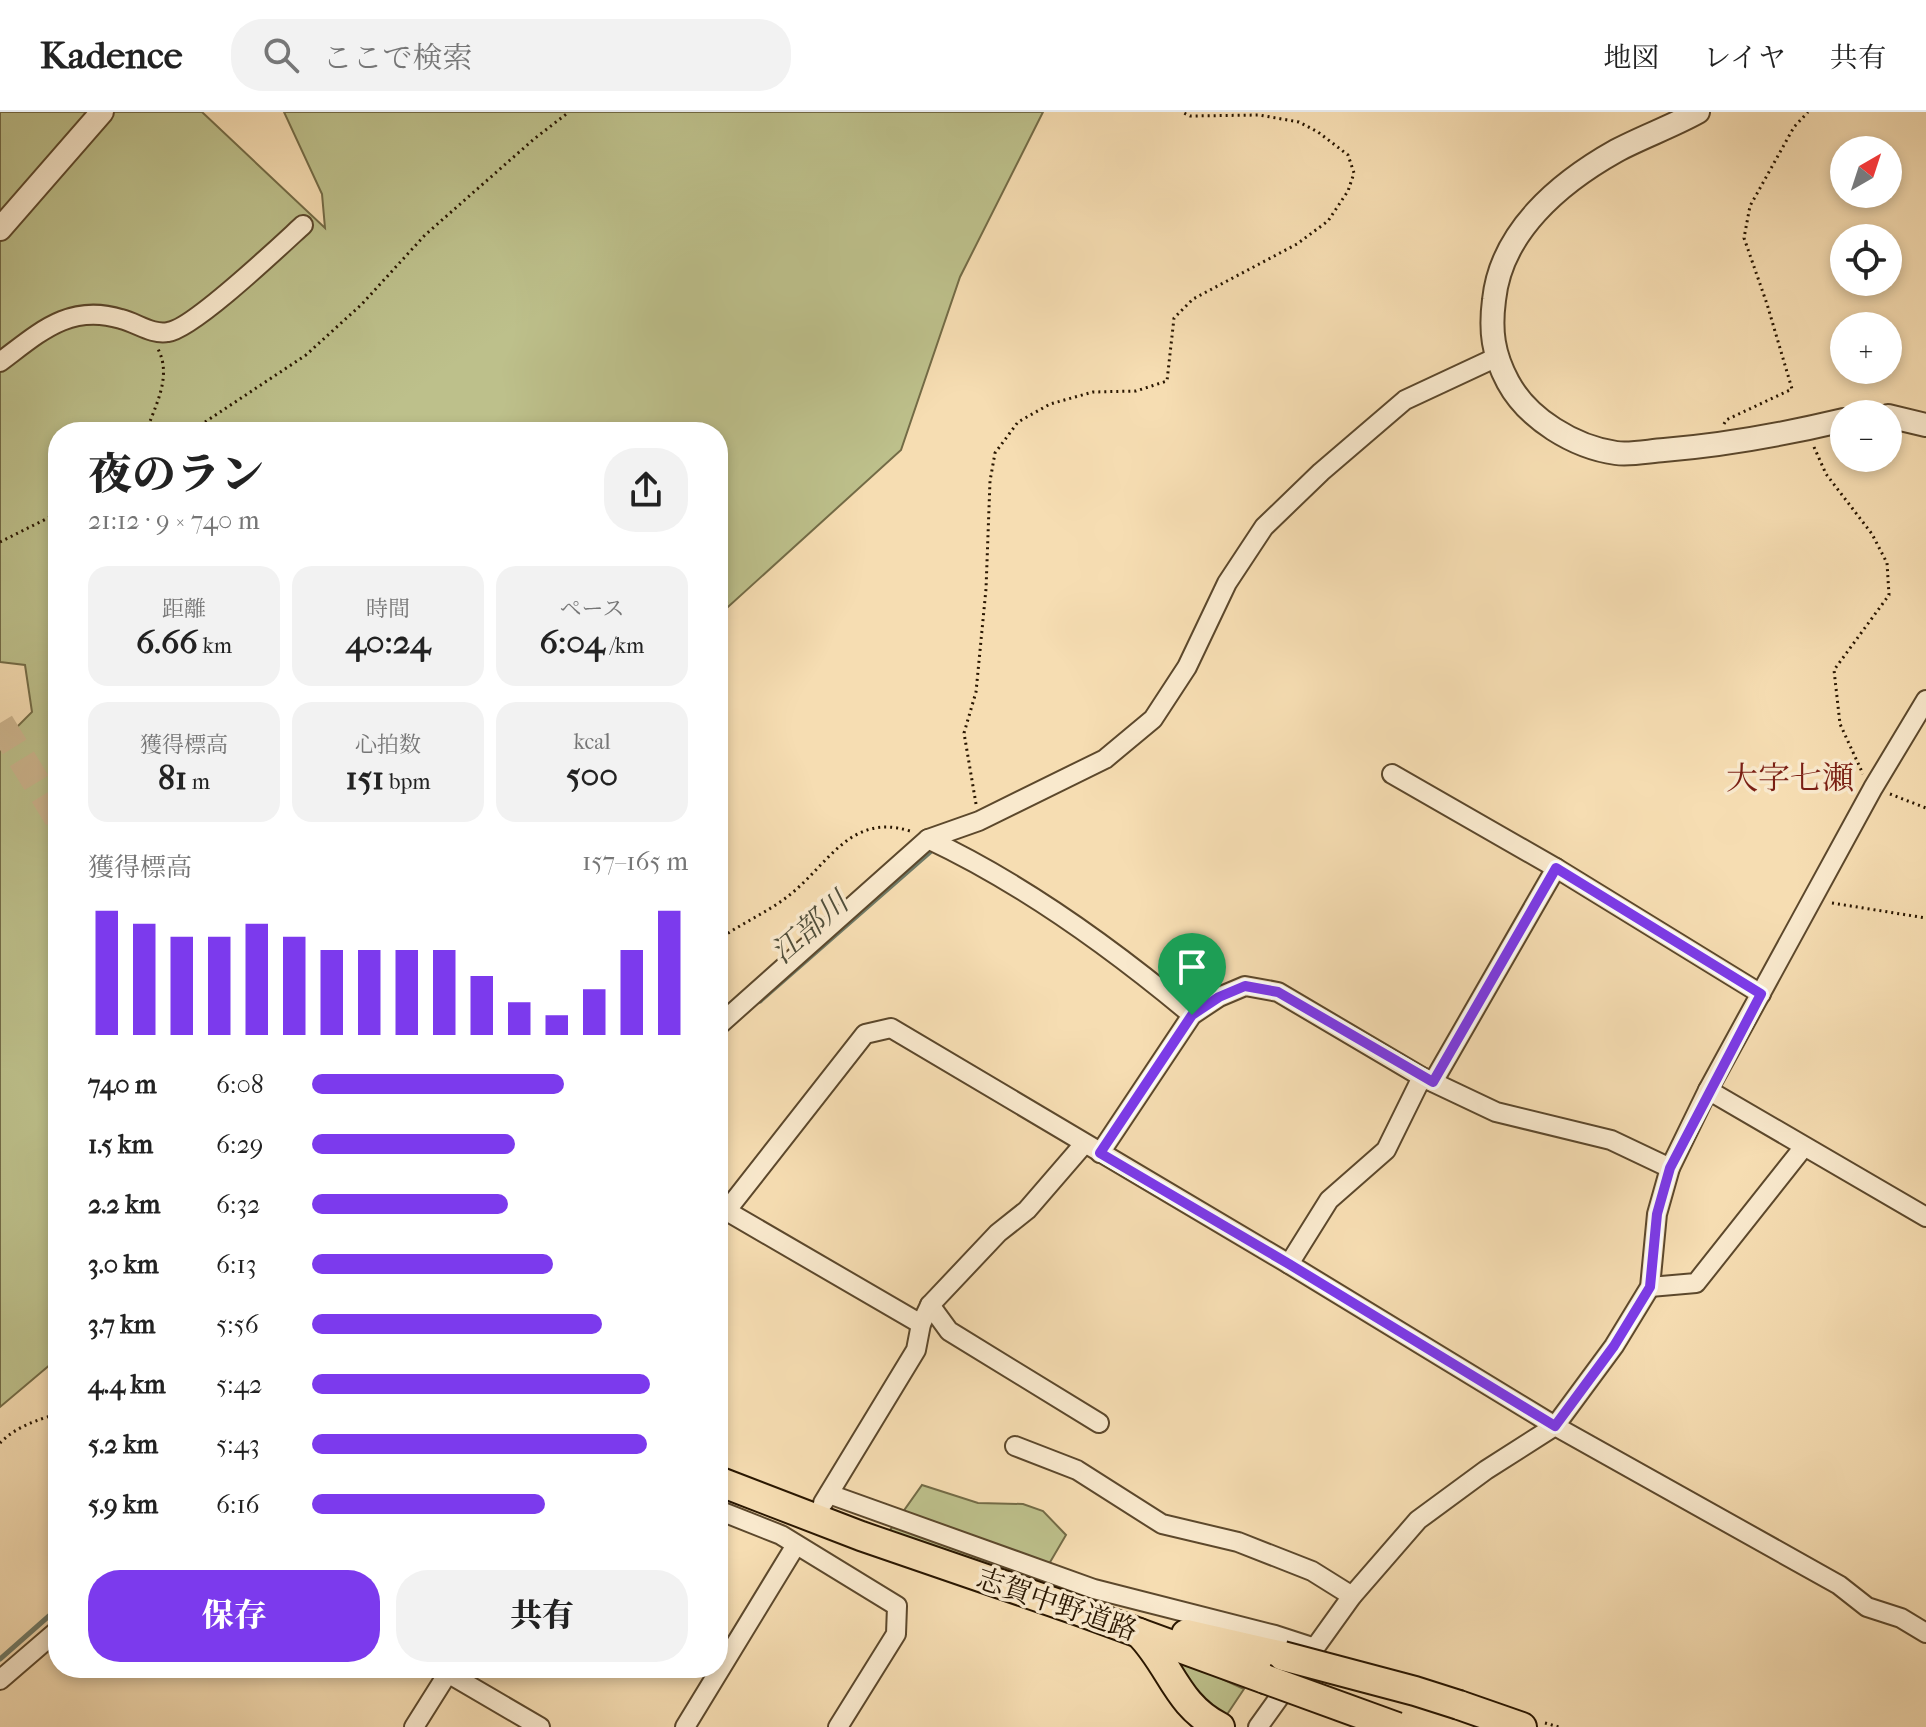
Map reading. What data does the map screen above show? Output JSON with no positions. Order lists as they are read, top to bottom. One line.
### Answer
{"streets":{"main road":["志賀中野道路"]},"districts":["大字七瀬"],"water":["江部川"],"north":"top right","page":{"header":"Kadence","search":"ここで検索","nav":["地図","レイヤ","共有"],"map_buttons":["+","−"],"heading":["夜のラン","21:12 · 9 × 740 m"],"stats":[["距離","6.66 km"],["時間","40:24"],["ペース","6:04 /km"],["獲得標高","81 m"],["心拍数","151 bpm"],["kcal","500"]],"chart":["獲得標高","157–165 m"],"list":[{"name":"740 m","note":"6:08"},{"name":"1.5 km","note":"6:29"},{"name":"2.2 km","note":"6:32"},{"name":"3.0 km","note":"6:13"},{"name":"3.7 km","note":"5:56"},{"name":"4.4 km","note":"5:42"},{"name":"5.2 km","note":"5:43"},{"name":"5.9 km","note":"6:16"}],"buttons":["保存","共有"]}}
